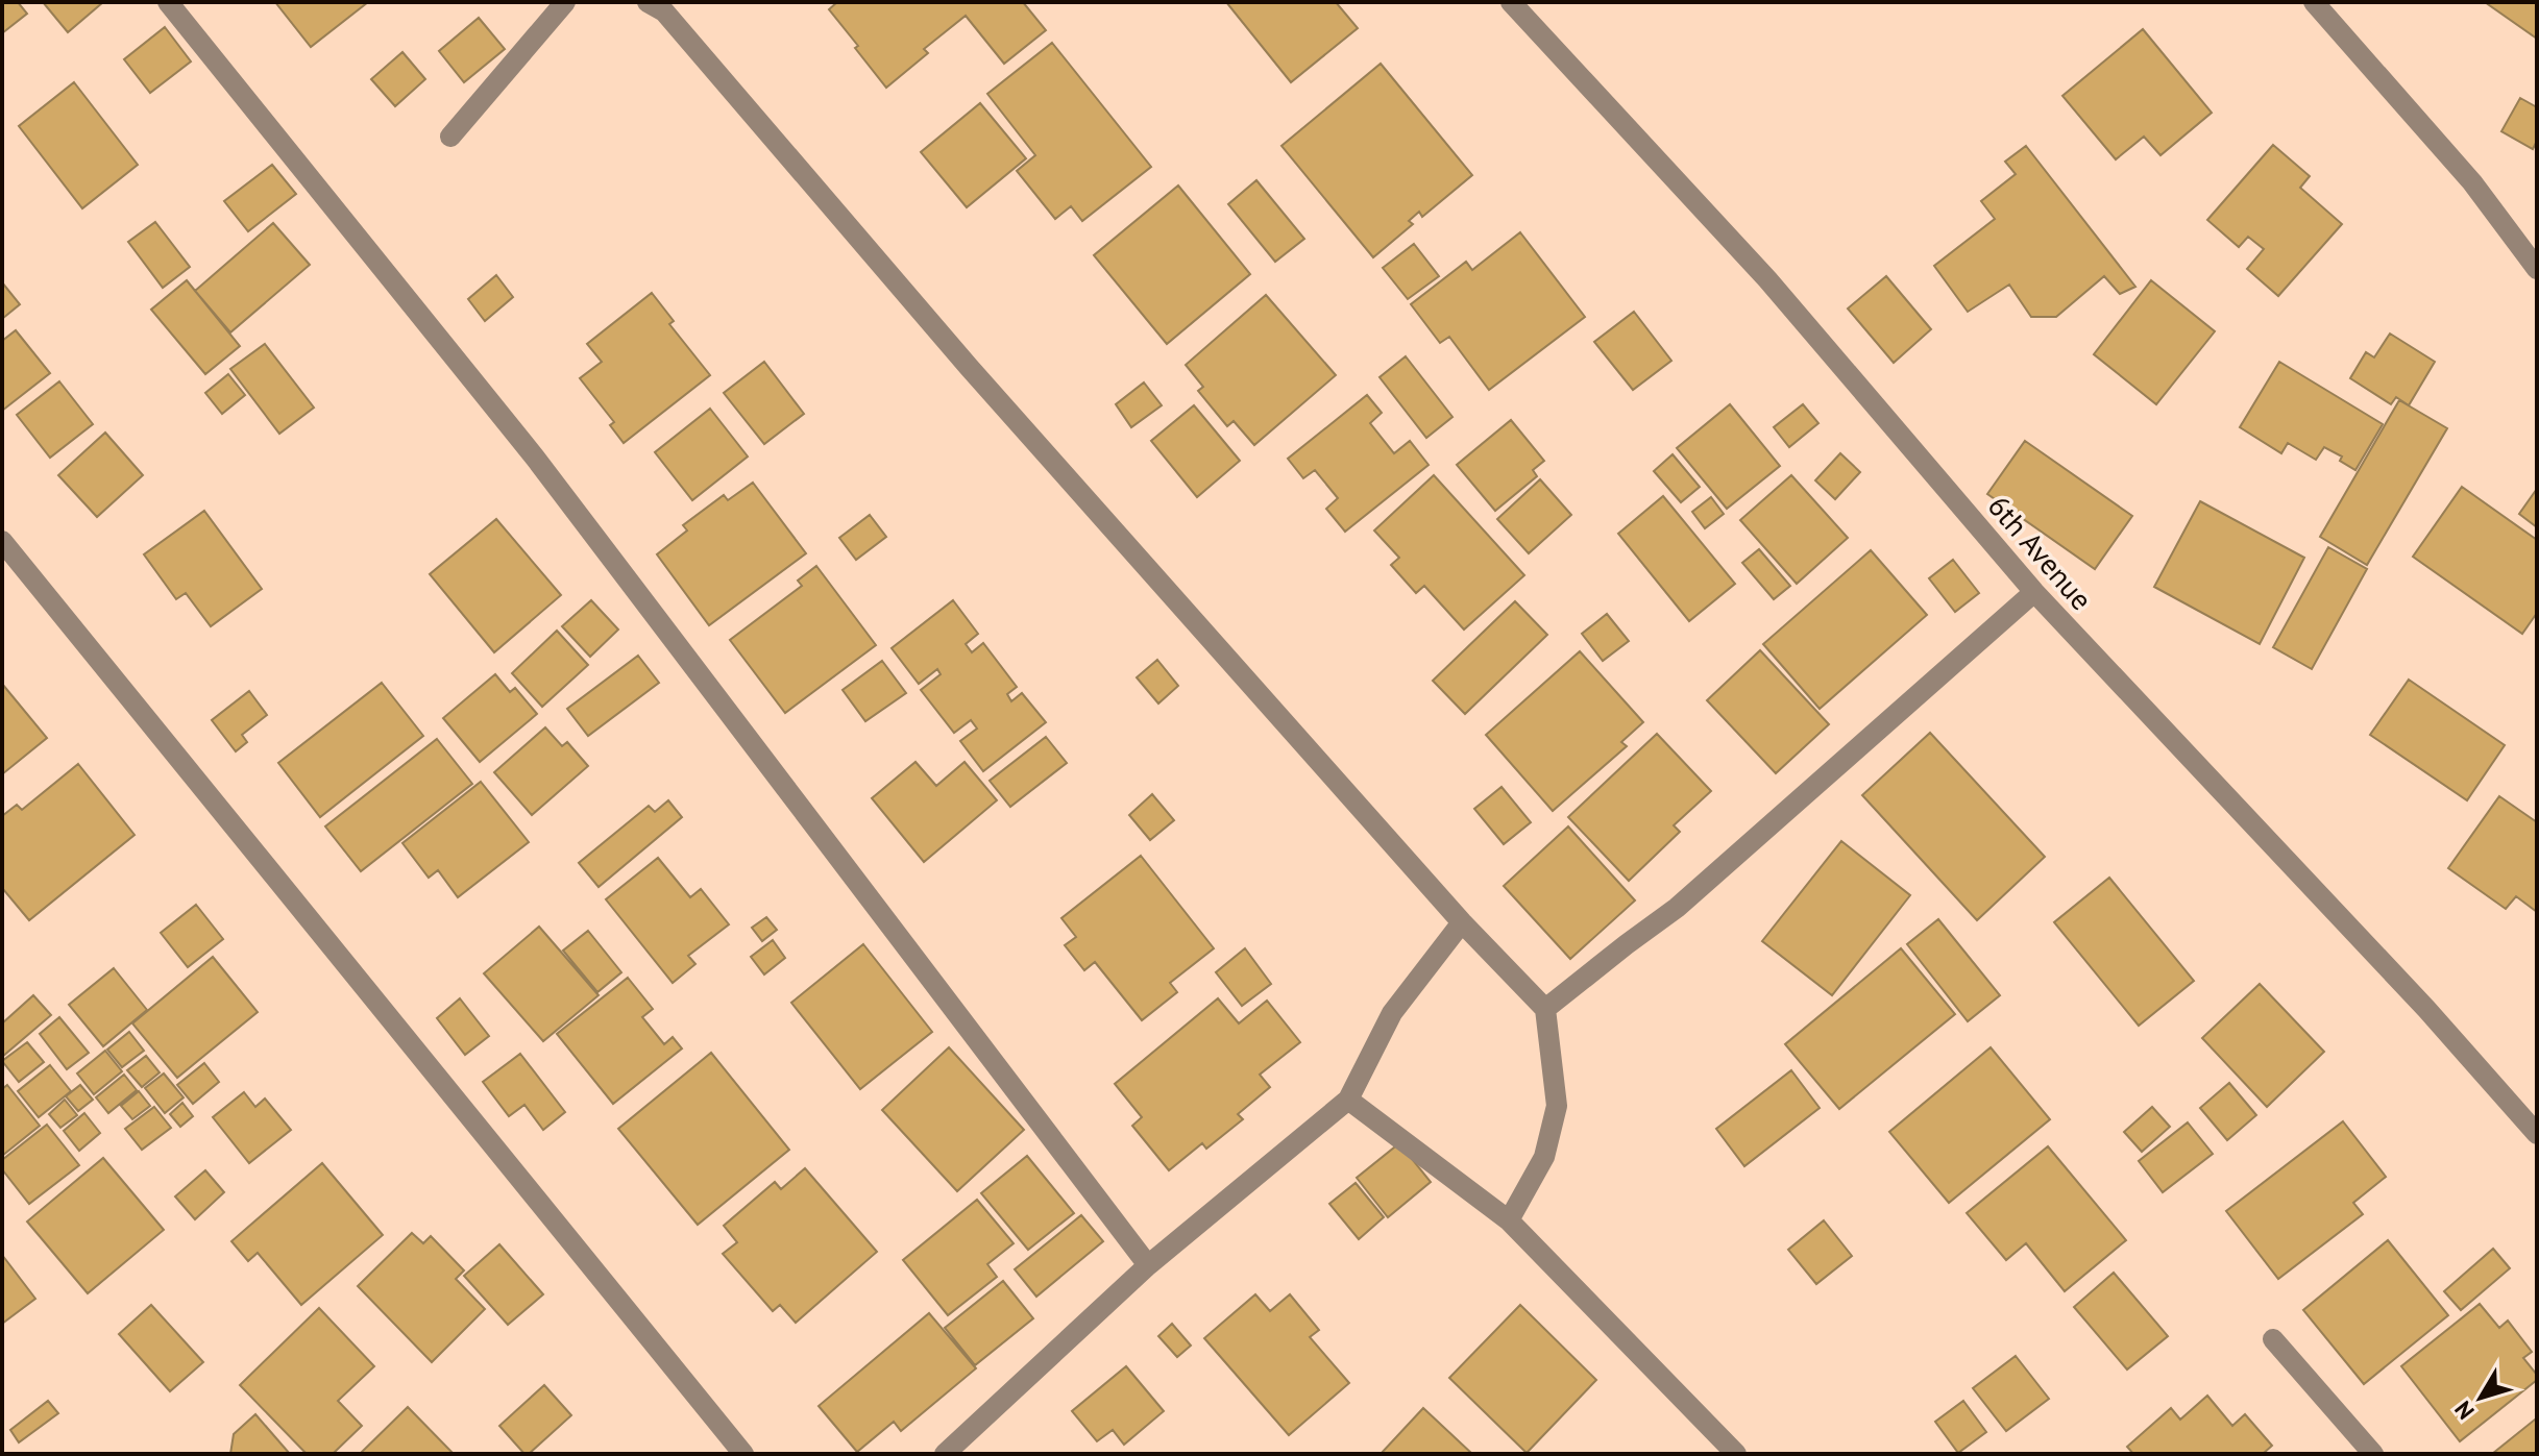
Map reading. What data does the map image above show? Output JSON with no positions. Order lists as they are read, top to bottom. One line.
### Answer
{"streets":{"street":["6th Avenue"]},"north":"bottom left"}
